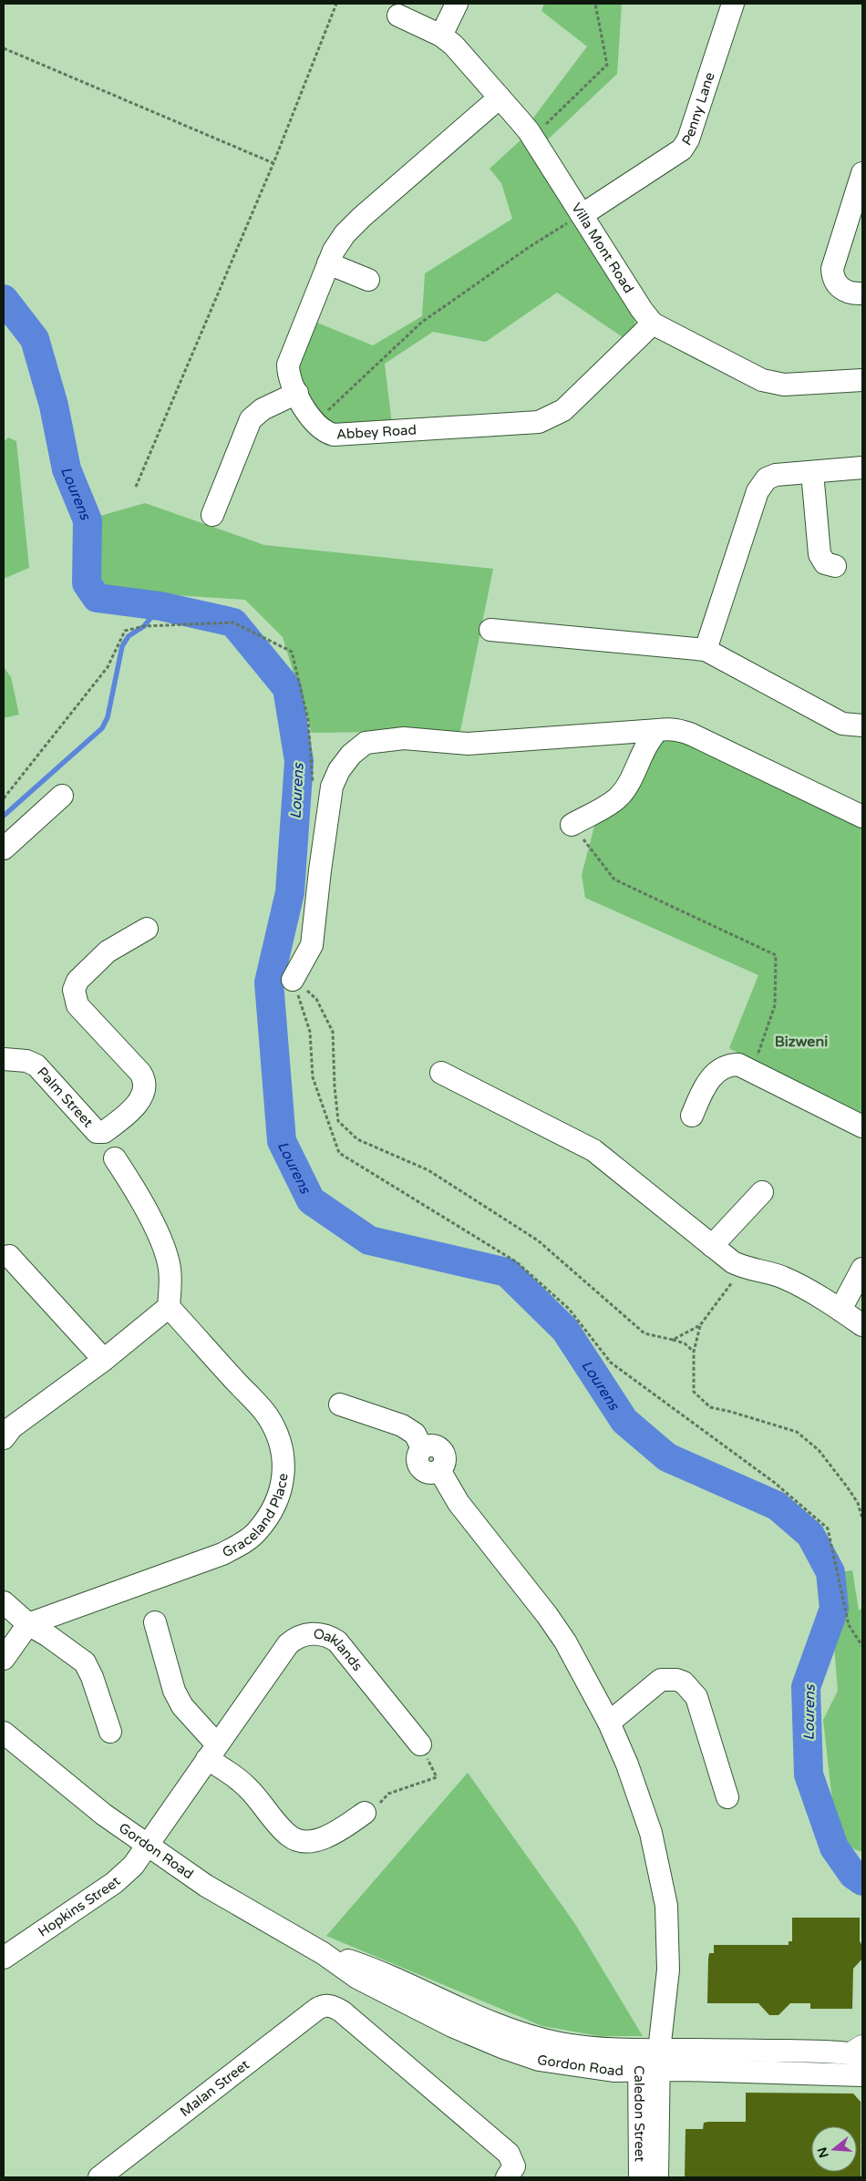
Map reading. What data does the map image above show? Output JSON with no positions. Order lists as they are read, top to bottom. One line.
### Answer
{"streets":{"street":["Penny Lane","Villa Mont Road","Abbey Road","Palm Street","Graceland Place","Oaklands","Gordon Road","Hopkins Street","Malan Street","Caledon Street"]},"crossings":[["Penny Lane","Villa Mont Road"],["Villa Mont Road","Abbey Road"],["Oaklands","Gordon Road"],["Oaklands","Hopkins Street"],["Gordon Road","Hopkins Street"],["Gordon Road","Caledon Street"]],"districts":["Bizweni"],"water":["Lourens"],"north":"left"}
